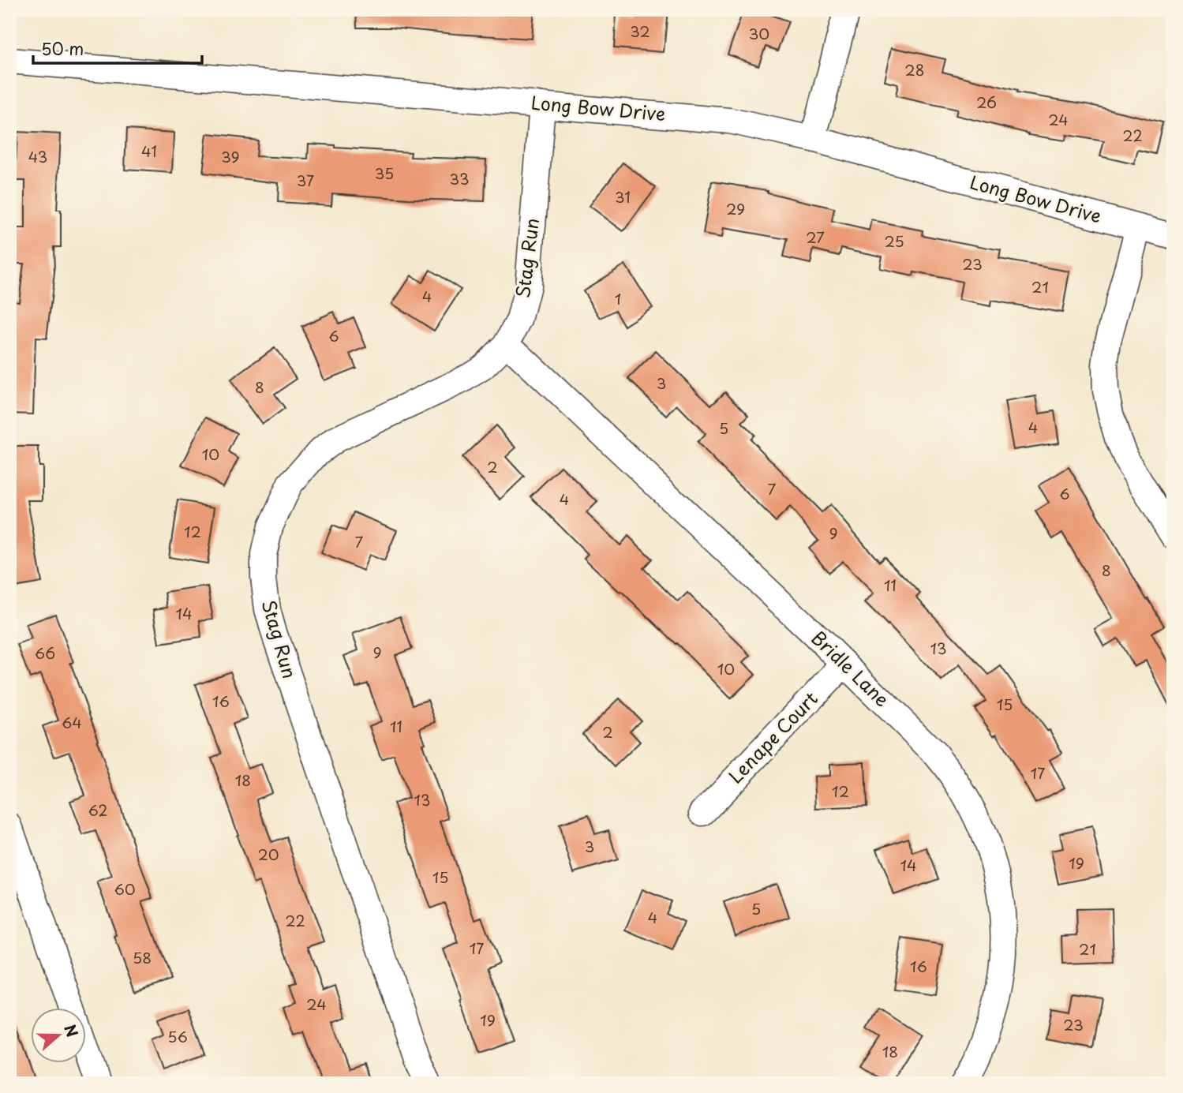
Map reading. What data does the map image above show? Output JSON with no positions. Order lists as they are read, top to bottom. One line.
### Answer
{"streets":{"street":["Long Bow Drive","Stag Run","Bridle Lane","Lenape Court"]},"crossings":[["Long Bow Drive","Stag Run"],["Stag Run","Bridle Lane"],["Bridle Lane","Lenape Court"]],"house_numbers":["32","30","28","26","24","22","41","43","39","35","33","37","31","29","27","25","23","21","4","1","6","3","8","4","5","10","2","7","6","4","12","9","7","8","11","14","13","9","66","10","16","15","64","11","2","17","18","12","13","62","3","20","19","14","15","60","5","4","22","17","21","58","16","24","19","23","56","18"],"scale_bar":"50 m","north":"right"}
